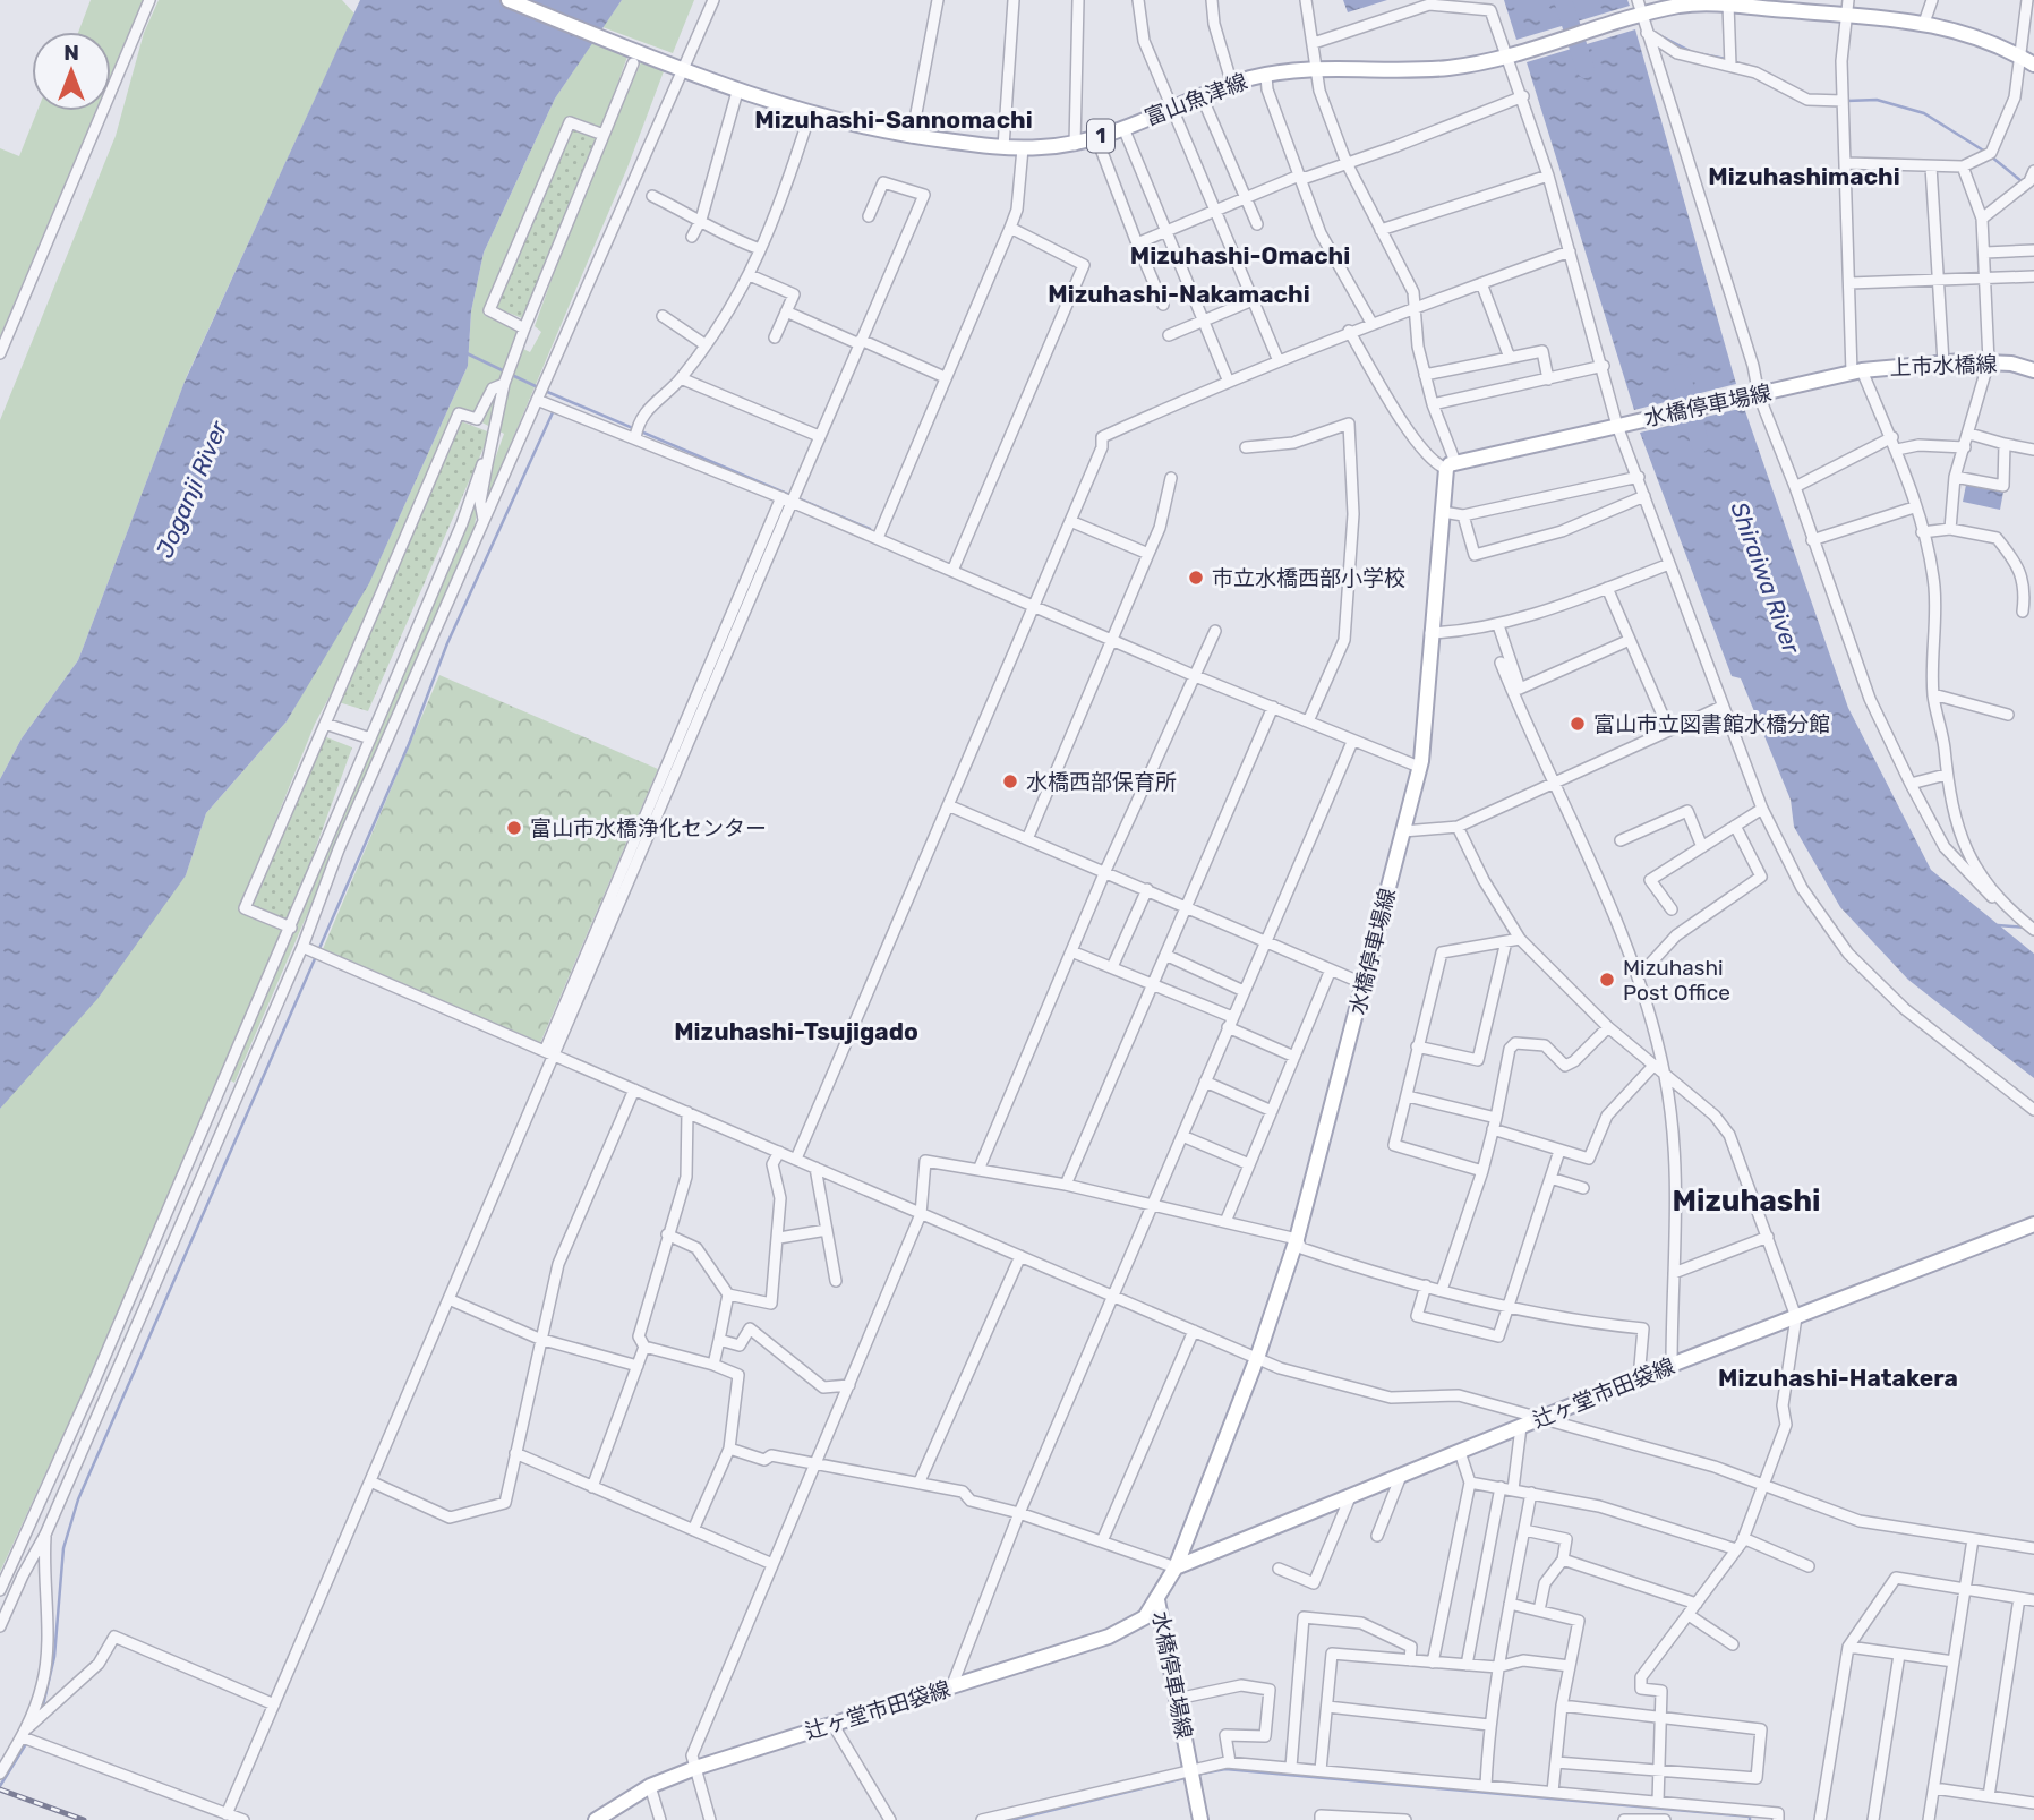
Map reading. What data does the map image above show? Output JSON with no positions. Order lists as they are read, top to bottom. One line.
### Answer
{"streets":{"main road":["富山魚津線","1","上市水橋線","水橋停車場線","辻ヶ堂市田袋線"]},"crossings":[["上市水橋線","水橋停車場線"],["水橋停車場線","辻ヶ堂市田袋線"]],"districts":["Mizuhashi-Sannomachi","Mizuhashimachi","Mizuhashi-Omachi","Mizuhashi-Nakamachi","Mizuhashi-Tsujigado","Mizuhashi","Mizuhashi-Hatakera"],"water":["Joganji River","Shiraiwa River"],"places":["市立水橋西部小学校","富山市立図書館水橋分館","水橋西部保育所","富山市水橋浄化センター","Mizuhashi Post Office"],"north":"top"}
